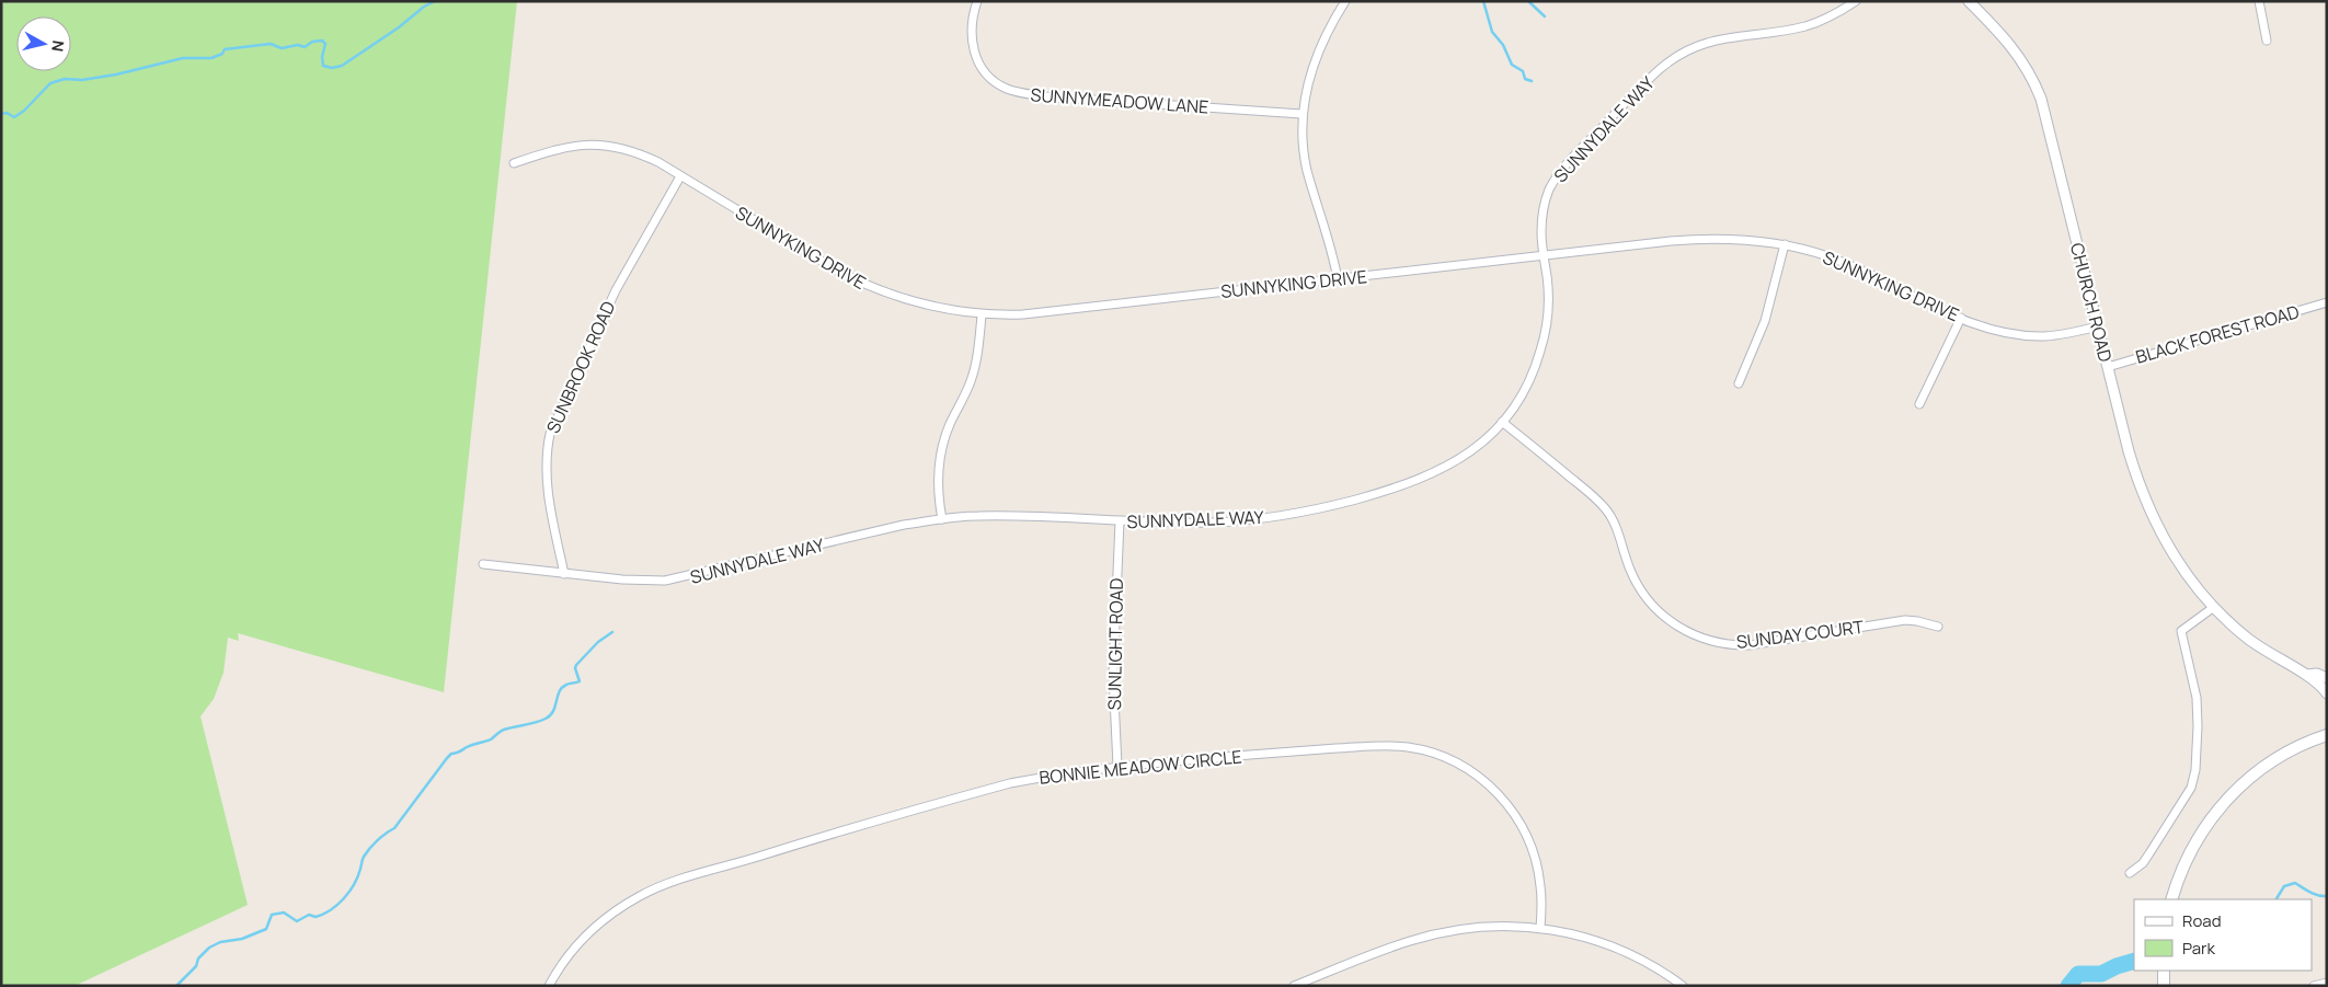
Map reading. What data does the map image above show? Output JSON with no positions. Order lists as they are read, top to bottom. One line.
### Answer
{"streets":{"street":["SUNNYMEADOW LANE","SUNNYDALE WAY","SUNNYKING DRIVE","CHURCH ROAD","BLACK FOREST ROAD","SUNBROOK ROAD","SUNDAY COURT","SUNLIGHT ROAD","BONNIE MEADOW CIRCLE"]},"crossings":[["SUNNYDALE WAY","SUNNYKING DRIVE"],["SUNNYDALE WAY","SUNBROOK ROAD"],["SUNNYDALE WAY","SUNDAY COURT"],["SUNNYDALE WAY","SUNLIGHT ROAD"],["SUNNYKING DRIVE","CHURCH ROAD"],["SUNNYKING DRIVE","SUNBROOK ROAD"],["CHURCH ROAD","BLACK FOREST ROAD"],["SUNLIGHT ROAD","BONNIE MEADOW CIRCLE"]],"legend":["Road","Park"],"north":"right"}
